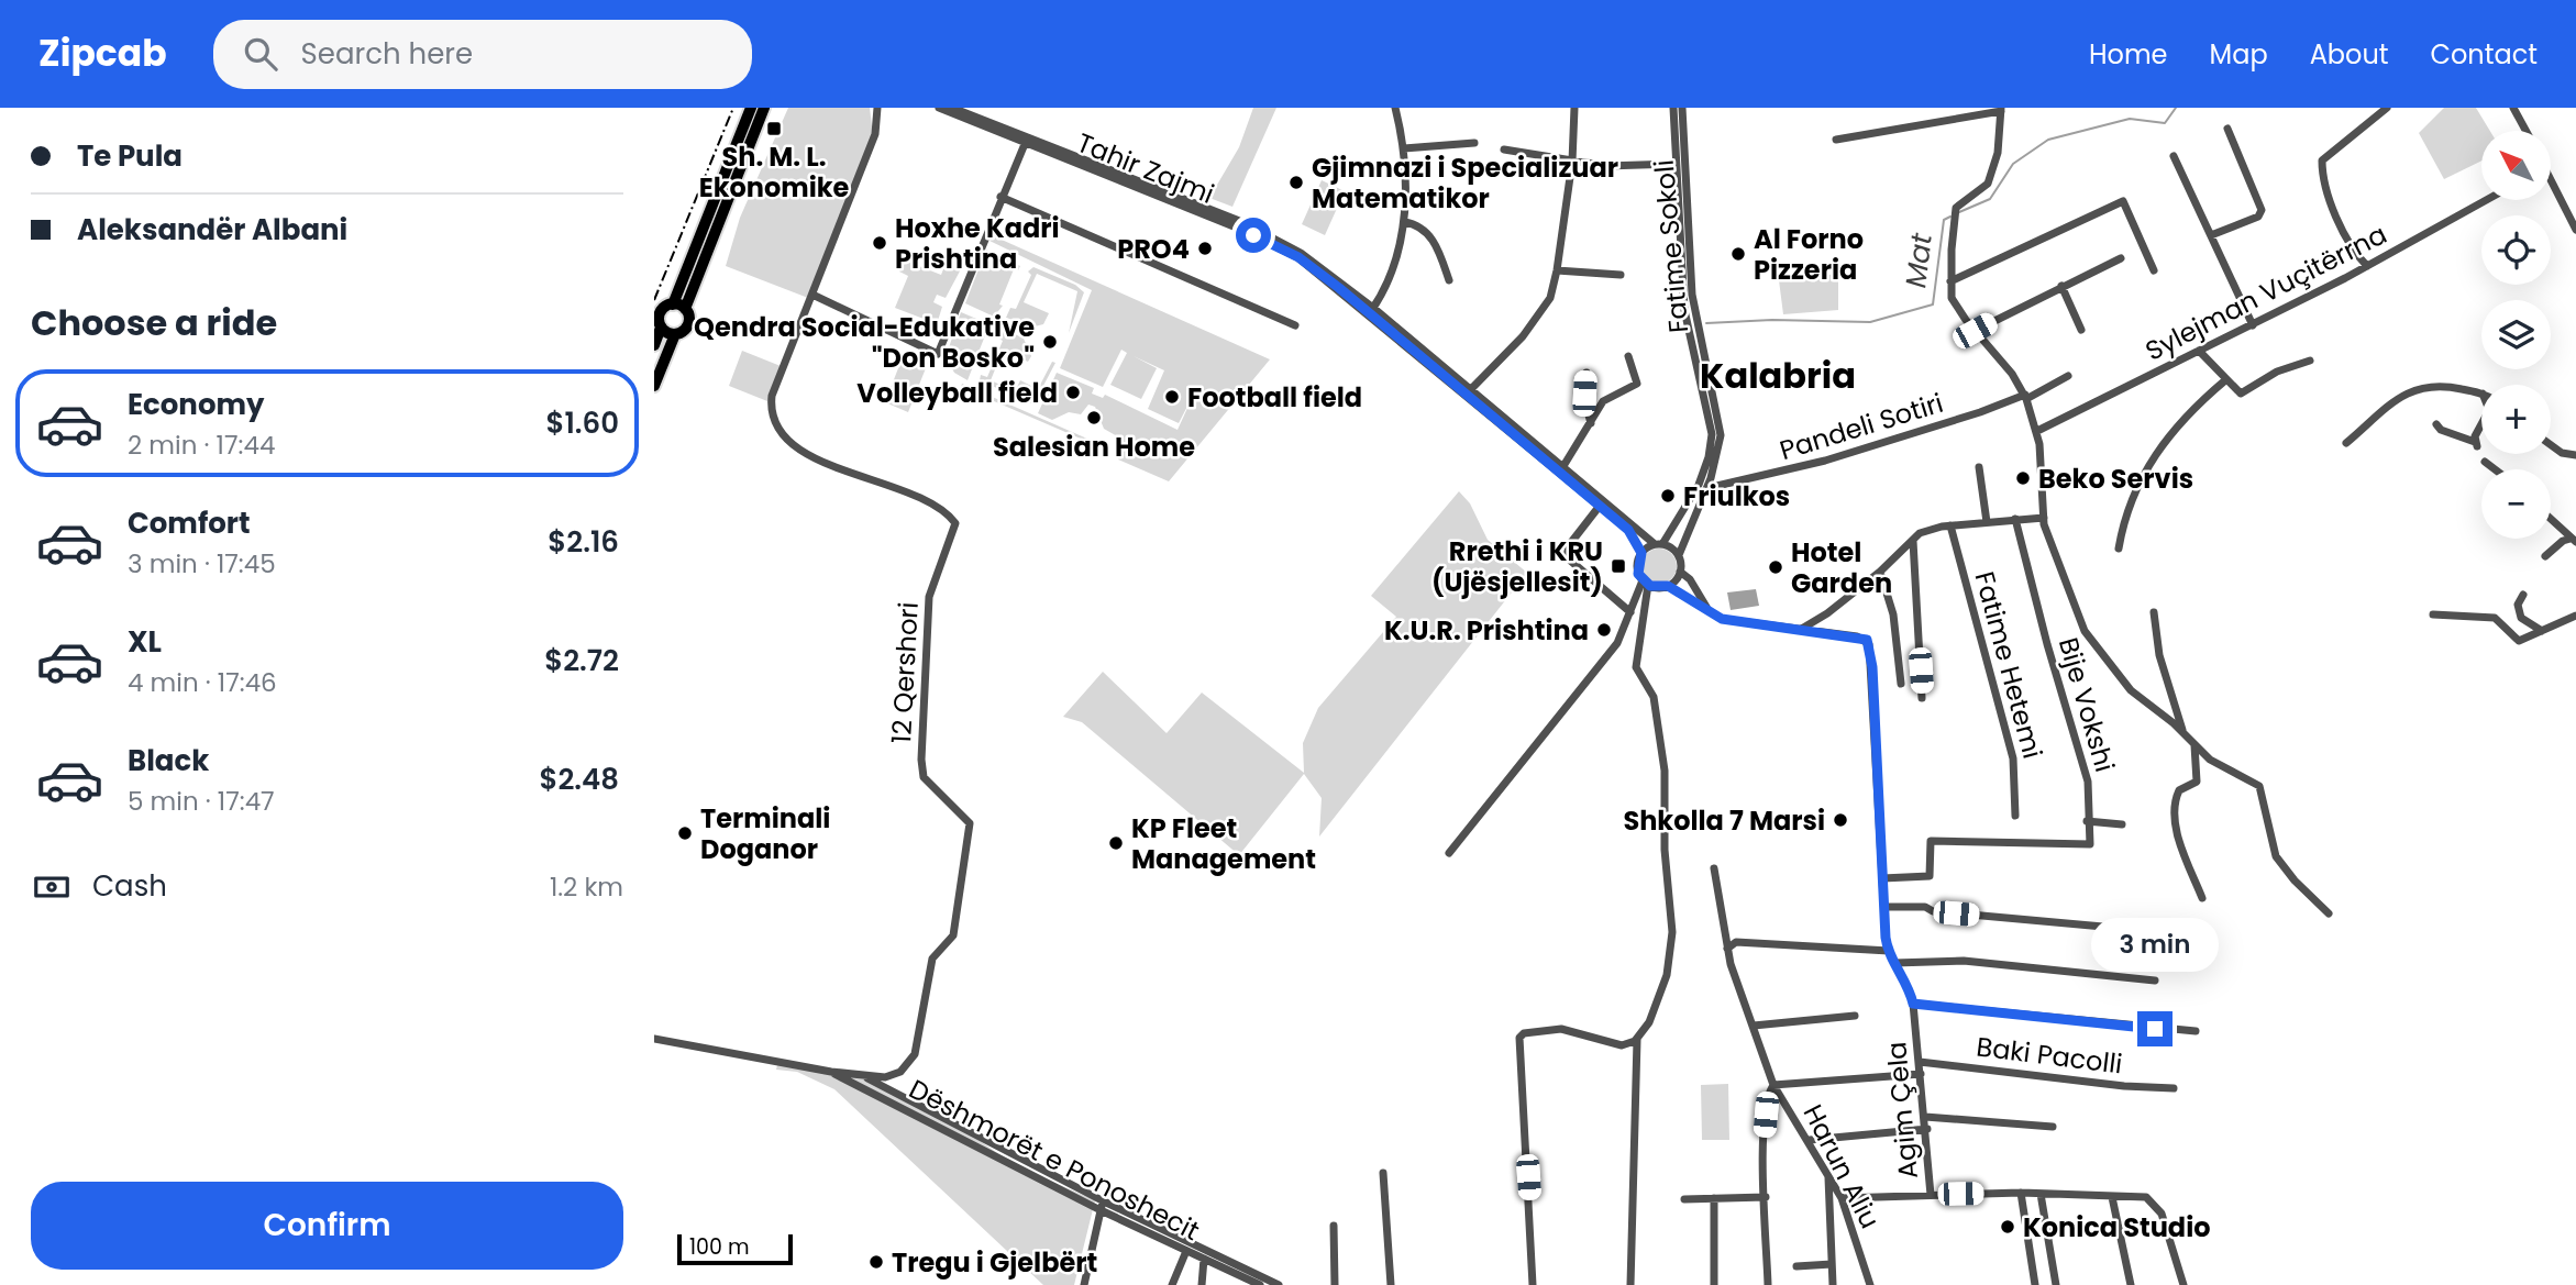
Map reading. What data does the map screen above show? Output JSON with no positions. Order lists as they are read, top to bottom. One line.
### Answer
{"streets":{"street":["Tahir Zajmi","Fatime Sokoli","Sylejman Vuçitërrna","Pandeli Sotiri","Fatime Hetemi","12 Qershori","Bije Vokshi","Baki Pacolli","Agim Çela","Dëshmorët e Ponoshecit","Harun Aliu"]},"crossings":[["Tahir Zajmi","Fatime Sokoli"],["Tahir Zajmi","Agim Çela"],["Fatime Sokoli","Pandeli Sotiri"],["Fatime Sokoli","Agim Çela"],["12 Qershori","Dëshmorët e Ponoshecit"],["Bije Vokshi","Agim Çela"],["Baki Pacolli","Agim Çela"]],"districts":["Kalabria"],"water":["Mat"],"places":{"transit":["Sh. M. L. Ekonomike","Rrethi i KRU (Ujësjellesit)"],"other":["Gjimnazi i Specializuar Matematikor","Hoxhe Kadri Prishtina","PRO4","Al Forno Pizzeria","Qendra Social-Edukative \"Don Bosko\"","Volleyball field","Football field","Salesian Home","Beko Servis","Friulkos","Hotel Garden","K.U.R. Prishtina","Shkolla 7 Marsi","Terminali Doganor","KP Fleet Management","Konica Studio","Tregu i Gjelbërt"]},"scale_bar":"100 m","north":"top left","page":{"header":"Zipcab","search":"Search here","nav":["Home","Map","About","Contact"],"banner":["Te Pula","Aleksandër Albani"],"map_buttons":["+","−"],"heading":"Choose a ride","list":[{"name":"Economy","note":"2 min · 17:44","value":"$1.60"},{"name":"Comfort","note":"3 min · 17:45","value":"$2.16"},{"name":"XL","note":"4 min · 17:46","value":"$2.72"},{"name":"Black","note":"5 min · 17:47","value":"$2.48"}],"pay":["Cash","1.2 km"],"bubble":"3 min","buttons":"Confirm","scale":"100 m"}}
